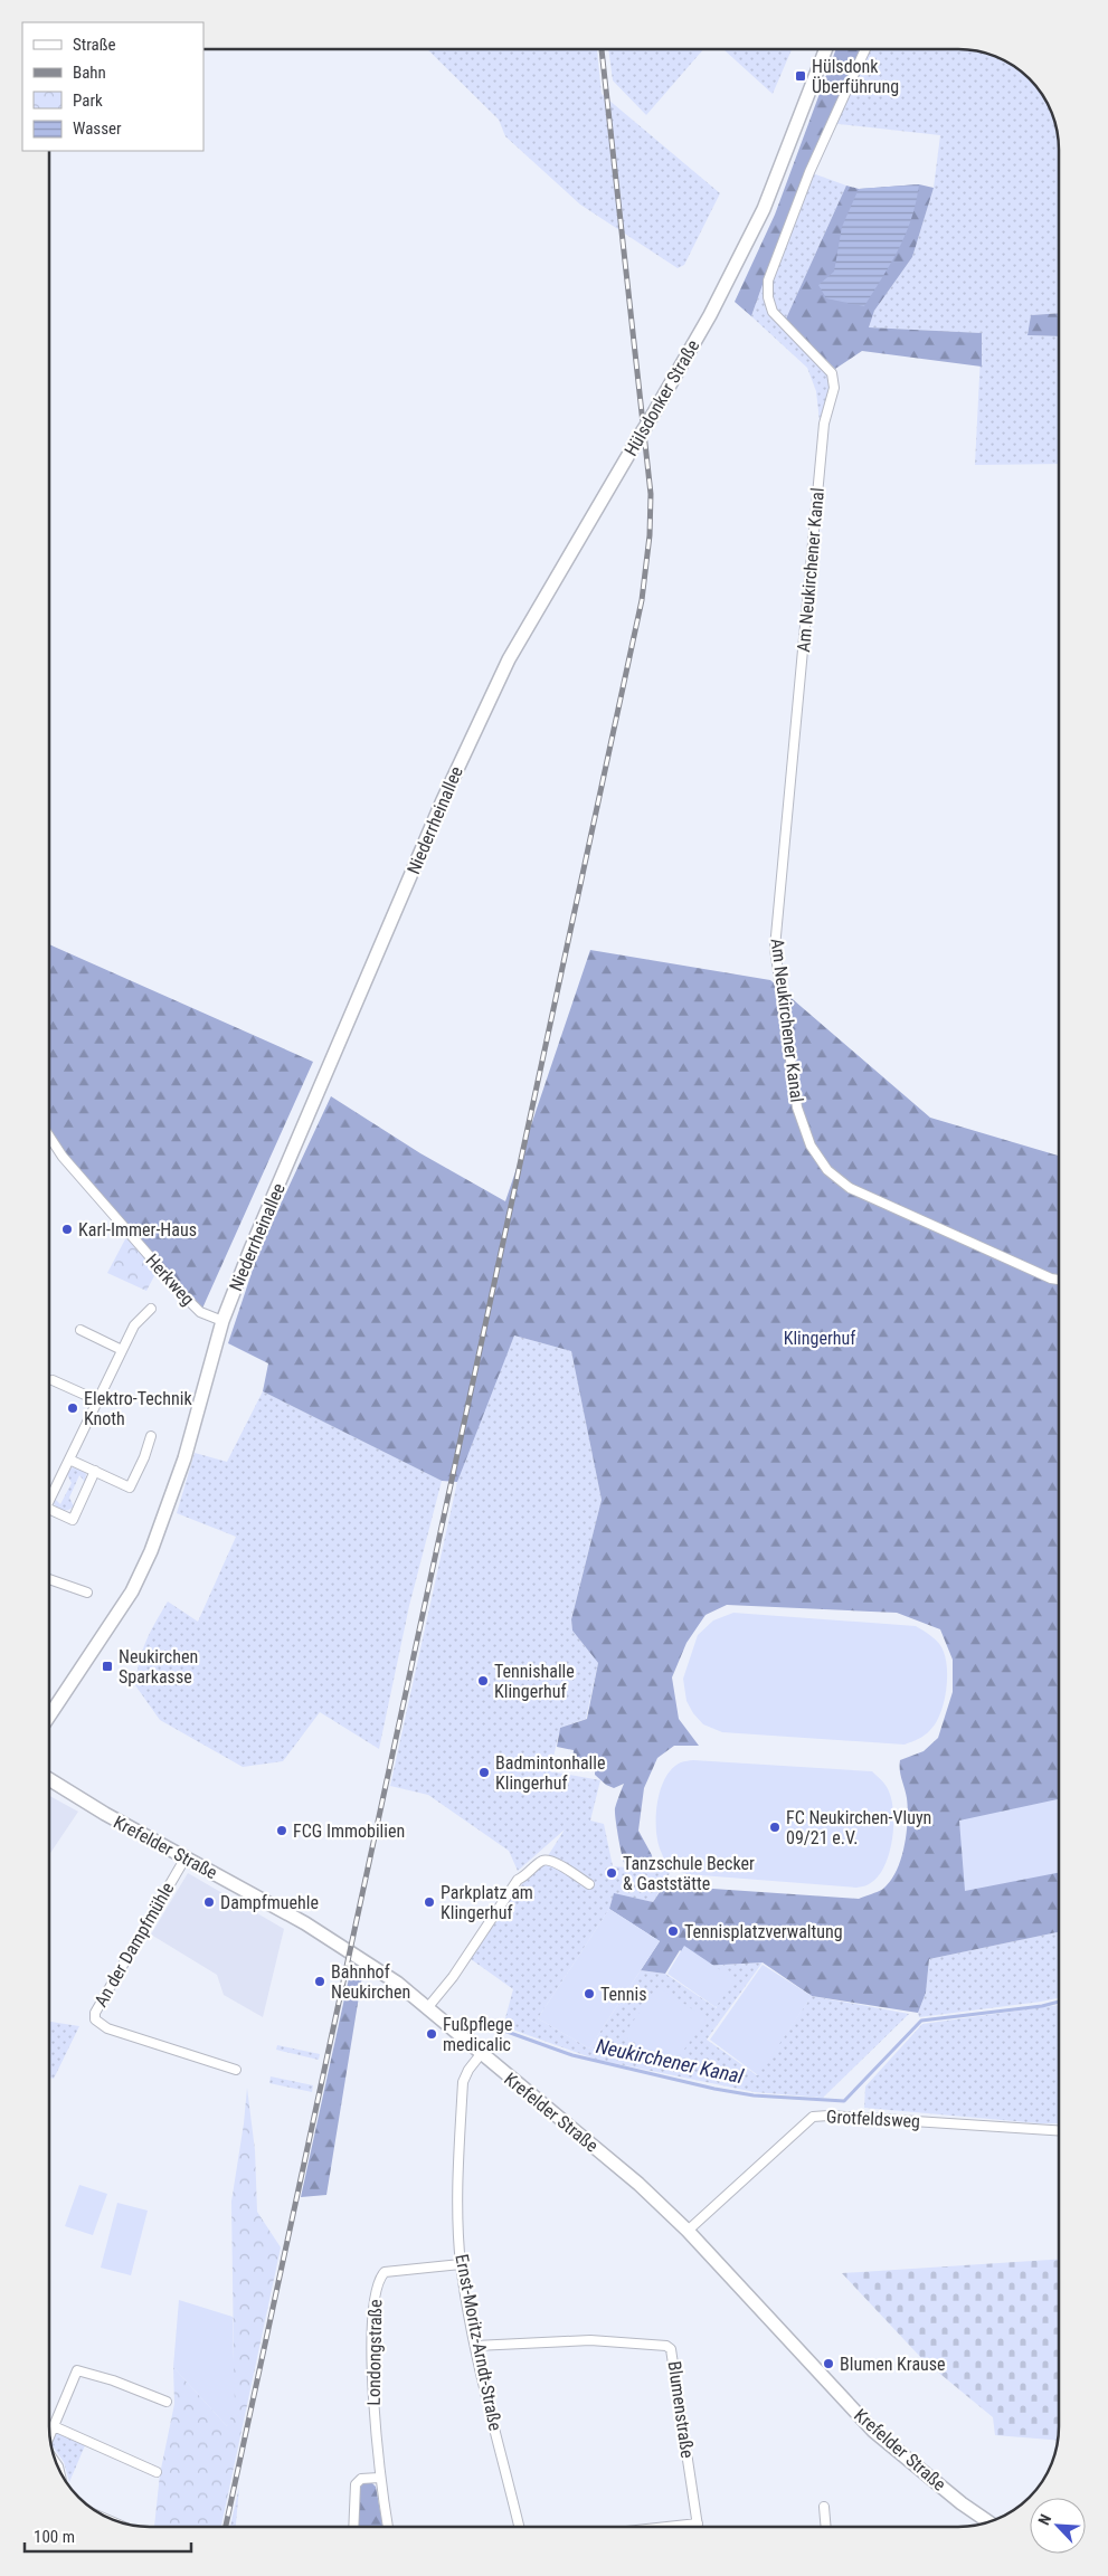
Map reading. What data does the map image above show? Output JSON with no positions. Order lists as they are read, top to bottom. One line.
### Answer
{"streets":{"main road":["Hülsdonker Straße","Niederrheinallee","Krefelder Straße"],"street":["Am Neukirchener Kanal","Herkweg","An der Dampfmühle","Grotfeldsweg","Ernst-Moritz-Arndt-Straße","Londongstraße","Blumenstraße"]},"crossings":[["Hülsdonker Straße","Niederrheinallee"],["Niederrheinallee","Herkweg"],["Krefelder Straße","An der Dampfmühle"],["Krefelder Straße","Grotfeldsweg"],["Krefelder Straße","Ernst-Moritz-Arndt-Straße"],["Ernst-Moritz-Arndt-Straße","Londongstraße"],["Ernst-Moritz-Arndt-Straße","Blumenstraße"]],"water":["Neukirchener Kanal"],"parks":["Klingerhuf"],"places":{"transit":["Hülsdonk Überführung","Neukirchen Sparkasse"],"other":["Karl-Immer-Haus","Elektro-Technik Knoth","Tennishalle Klingerhuf","Badmintonhalle Klingerhuf","FC Neukirchen-Vluyn 09/21 e.V.","FCG Immobilien","Tanzschule Becker & Gaststätte","Dampfmuehle","Parkplatz am Klingerhuf","Tennisplatzverwaltung","Bahnhof Neukirchen","Tennis","Fußpflege medicalic","Blumen Krause"]},"legend":["Straße","Bahn","Park","Wasser"],"scale_bar":"100 m","north":"top left"}
